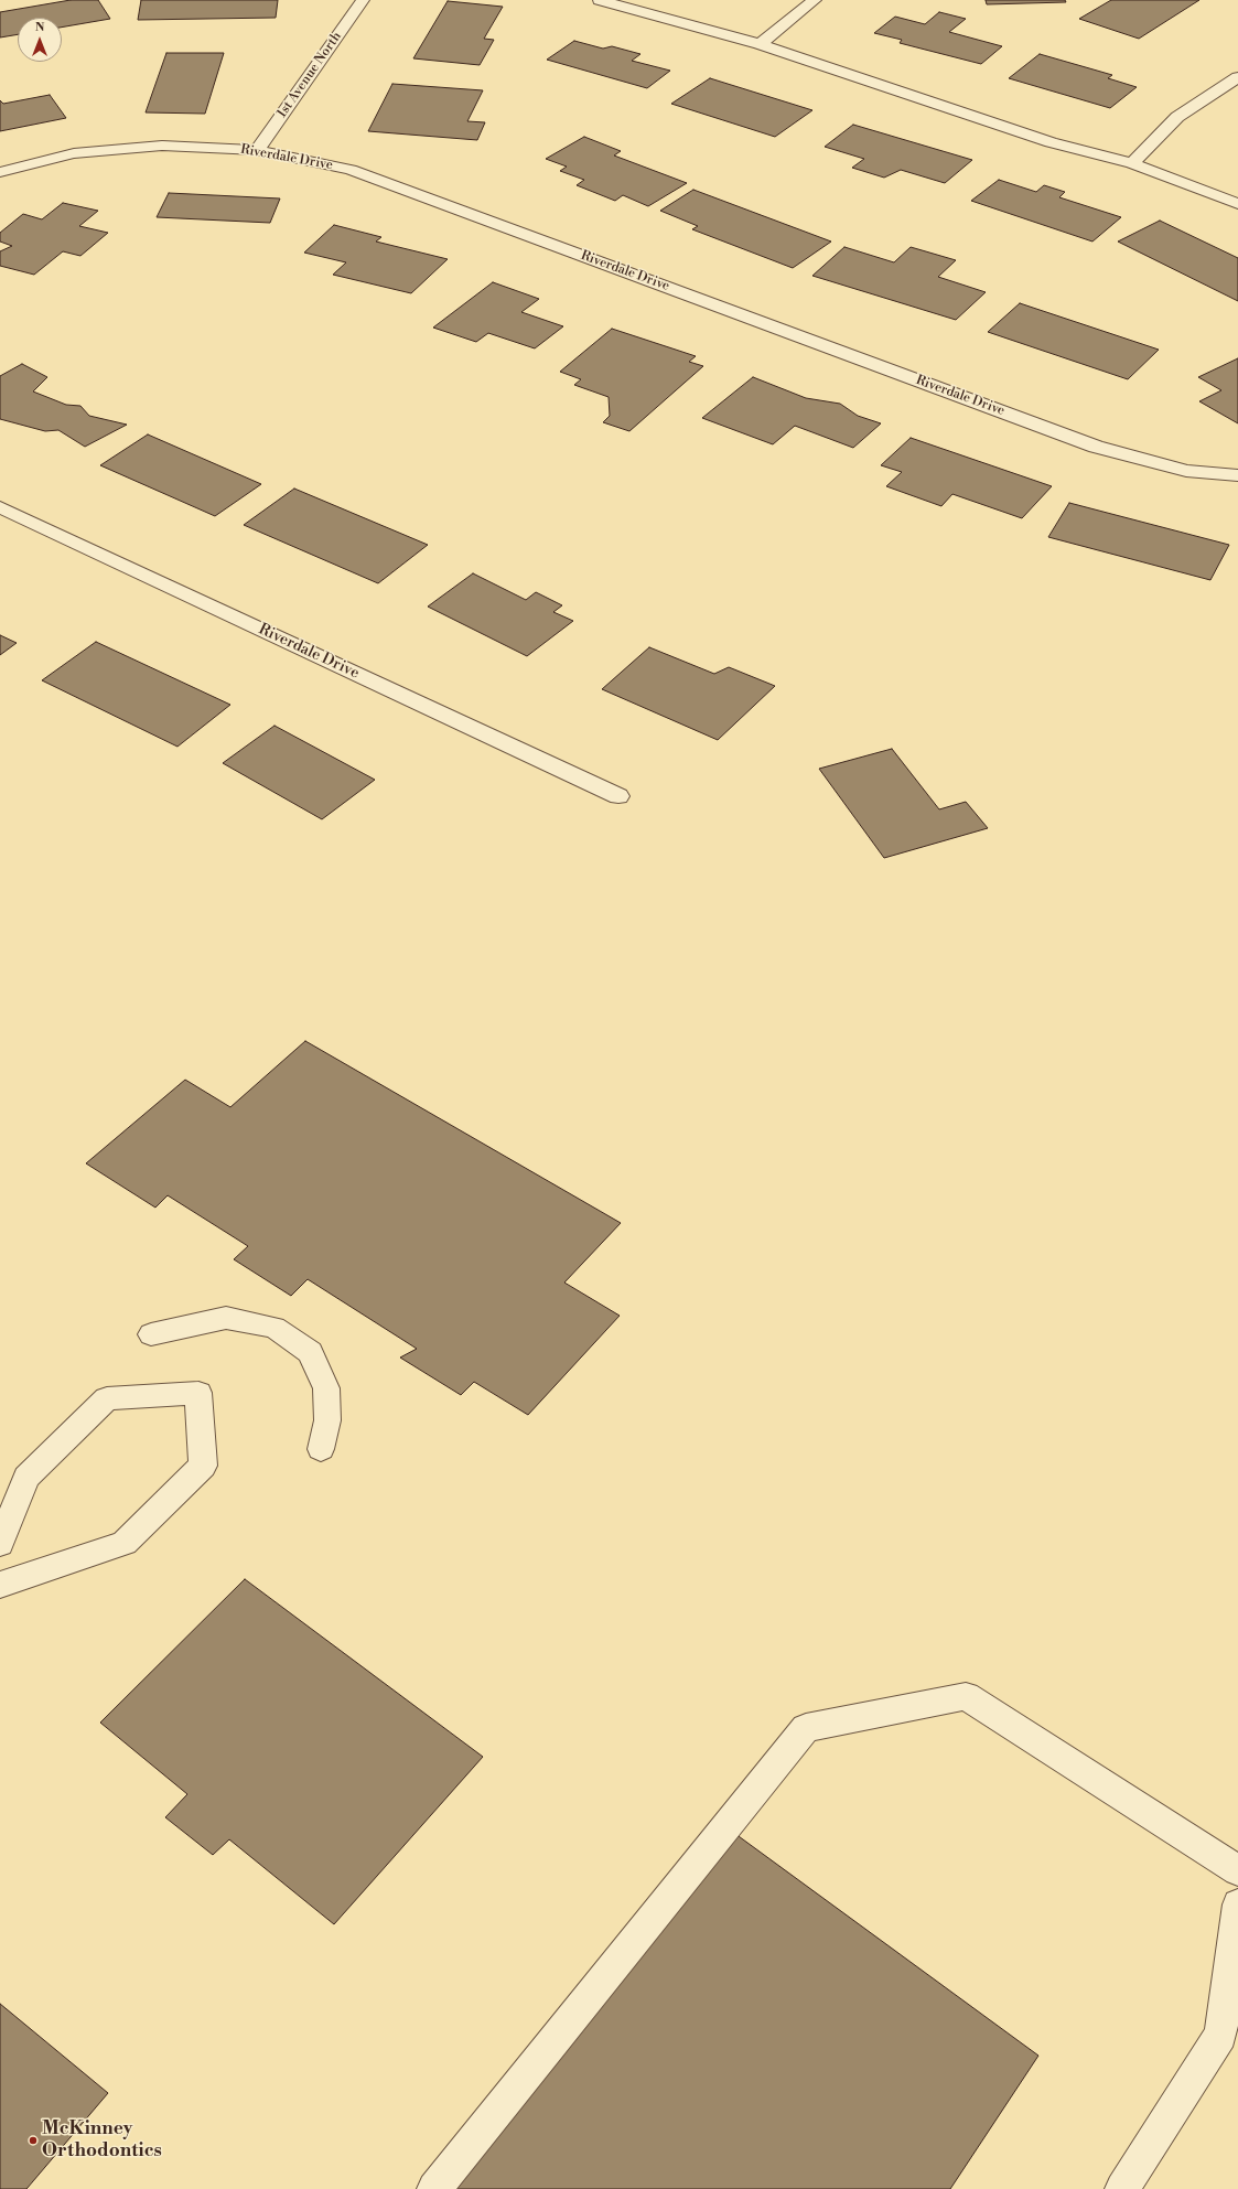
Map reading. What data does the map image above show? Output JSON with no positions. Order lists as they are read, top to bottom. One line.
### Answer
{"streets":{"street":["1st Avenue North","Riverdale Drive"]},"crossings":[["1st Avenue North","Riverdale Drive"]],"places":["McKinney Orthodontics"],"north":"top"}
